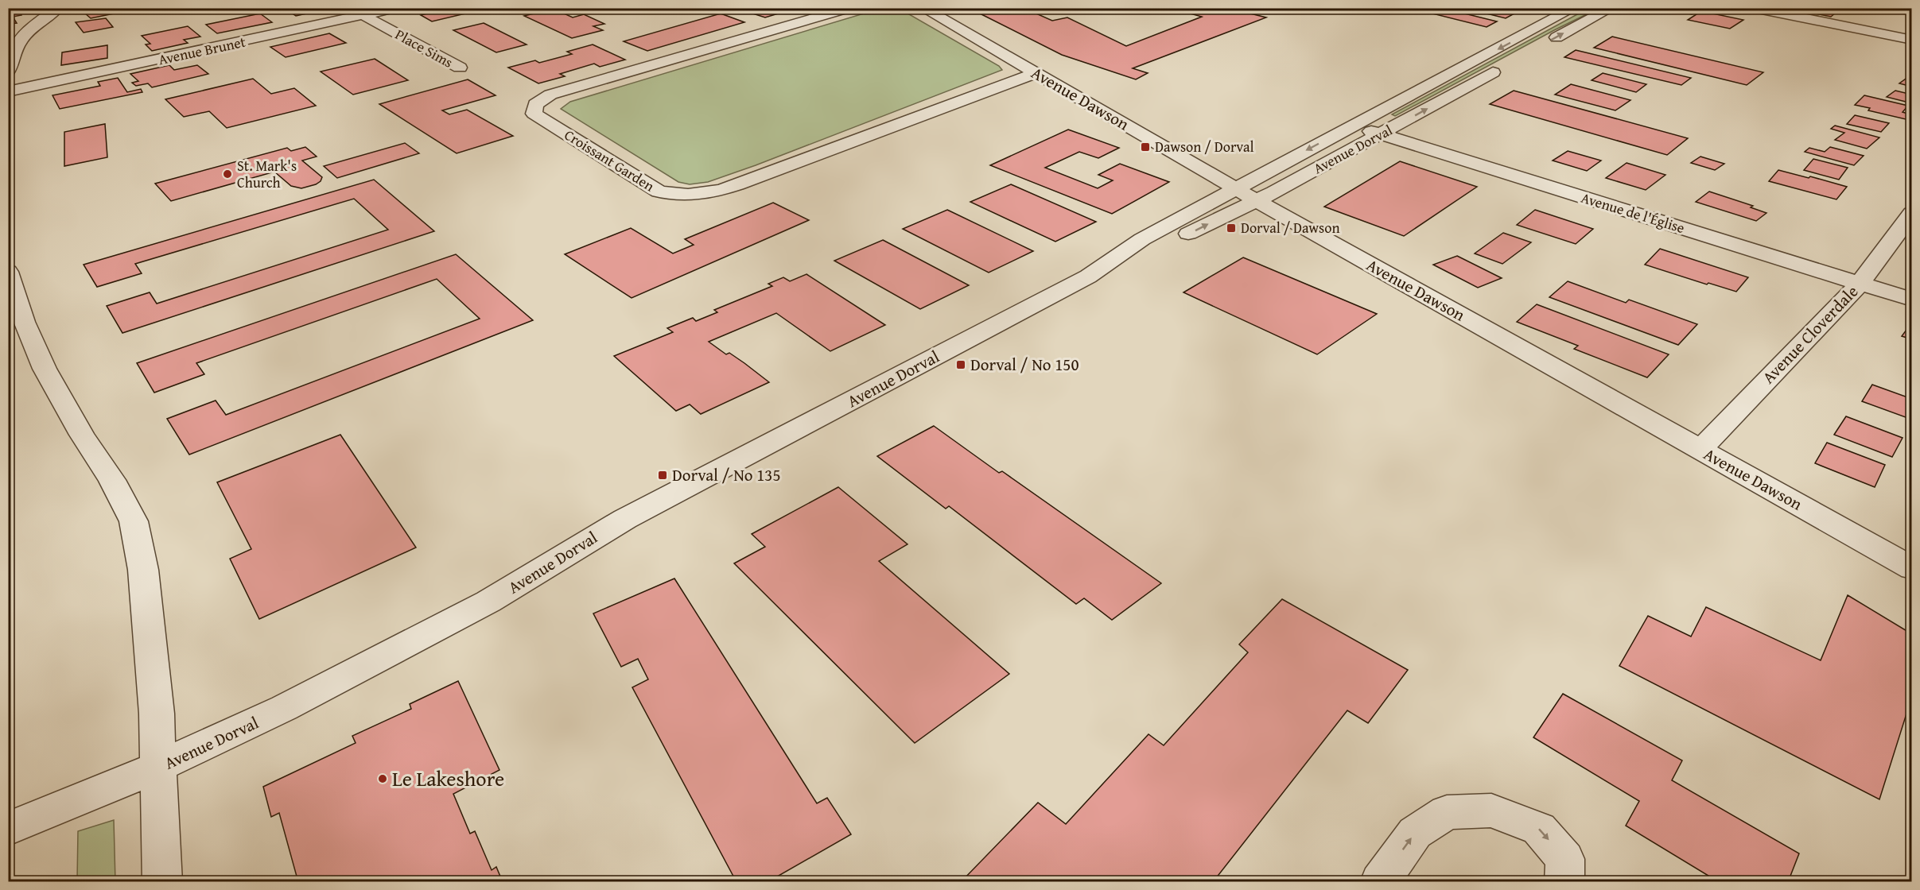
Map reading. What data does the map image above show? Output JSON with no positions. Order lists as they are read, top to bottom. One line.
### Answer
{"streets":{"street":["Place Sims","Avenue Brunet","Avenue Dawson","Avenue Dorval","Croissant Garden","Avenue de l'Église","Avenue Cloverdale"]},"crossings":[["Place Sims","Avenue Brunet"],["Avenue Dawson","Avenue Dorval"],["Avenue Dawson","Croissant Garden"],["Avenue Dawson","Avenue Cloverdale"],["Avenue Dorval","Avenue de l'Église"],["Avenue de l'Église","Avenue Cloverdale"]],"places":{"transit":["Dawson / Dorval","Dorval / Dawson","Dorval / No 150","Dorval / No 135"],"other":["St. Mark's Church","Le Lakeshore"]}}
